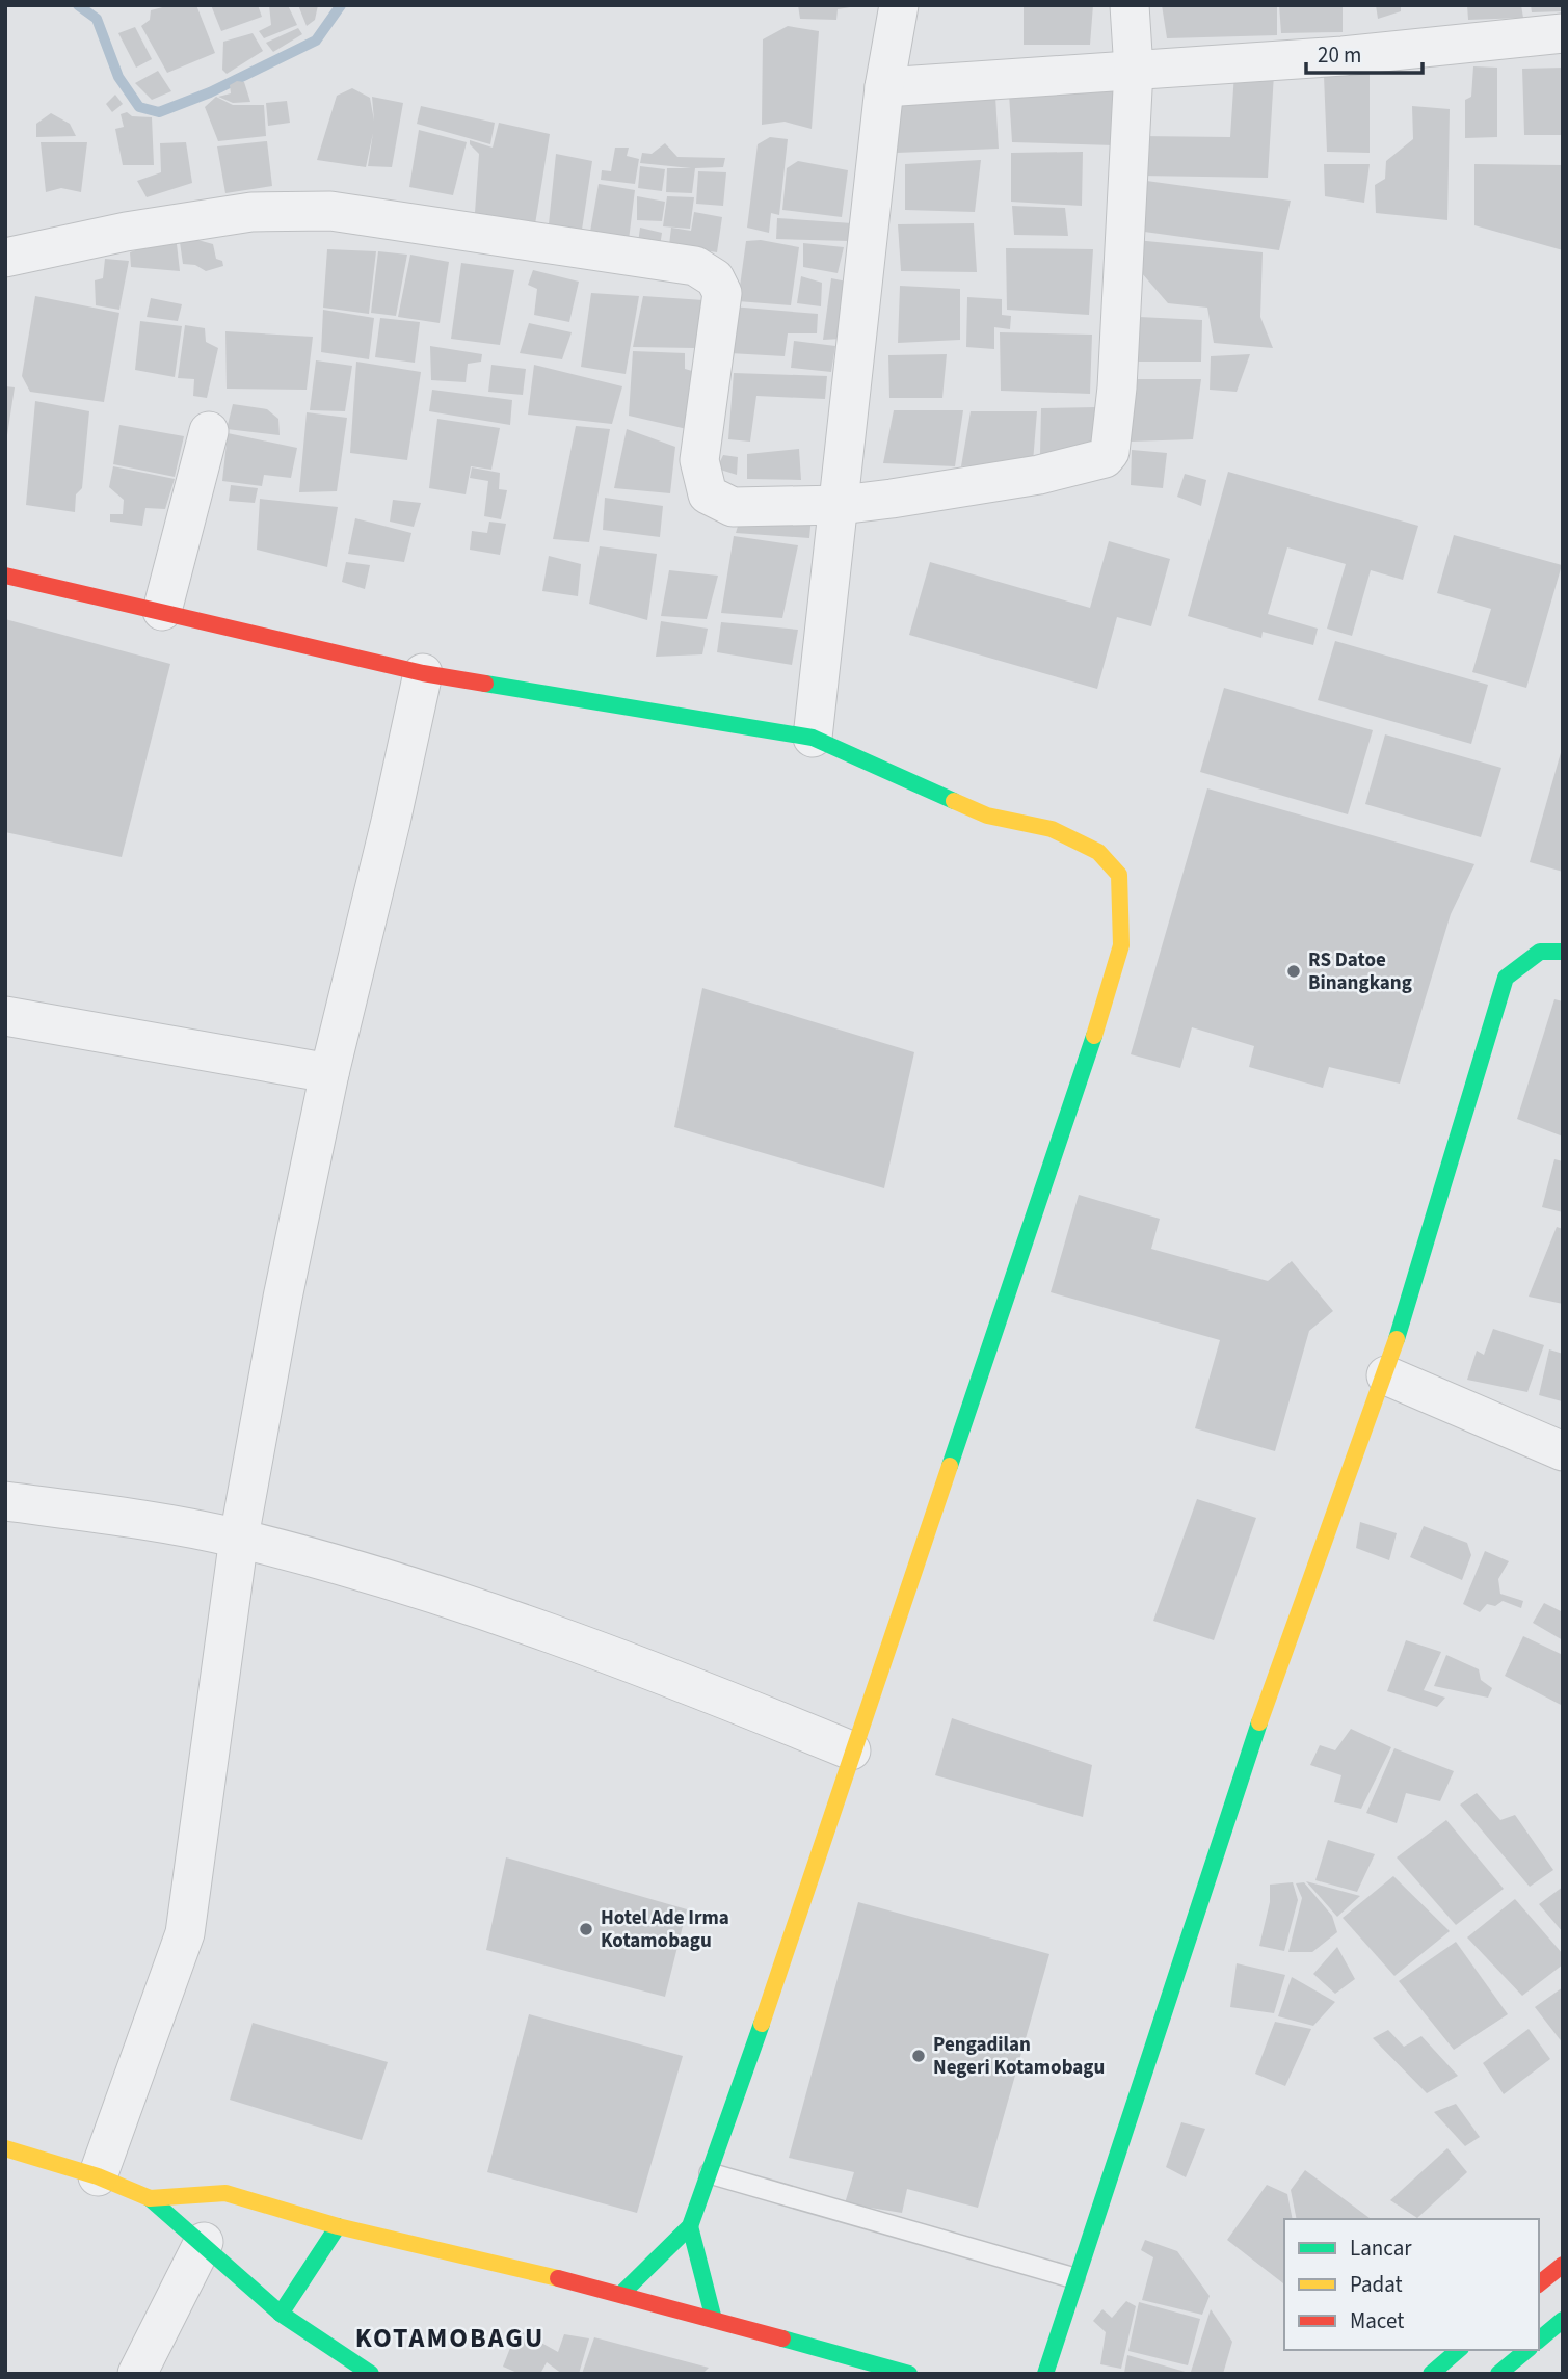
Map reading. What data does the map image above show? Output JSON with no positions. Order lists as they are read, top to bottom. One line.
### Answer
{"districts":["KOTAMOBAGU"],"places":["RS Datoe Binangkang","Hotel Ade Irma Kotamobagu","Pengadilan Negeri Kotamobagu"],"legend":["Lancar","Padat","Macet"],"scale_bar":"20 m"}
